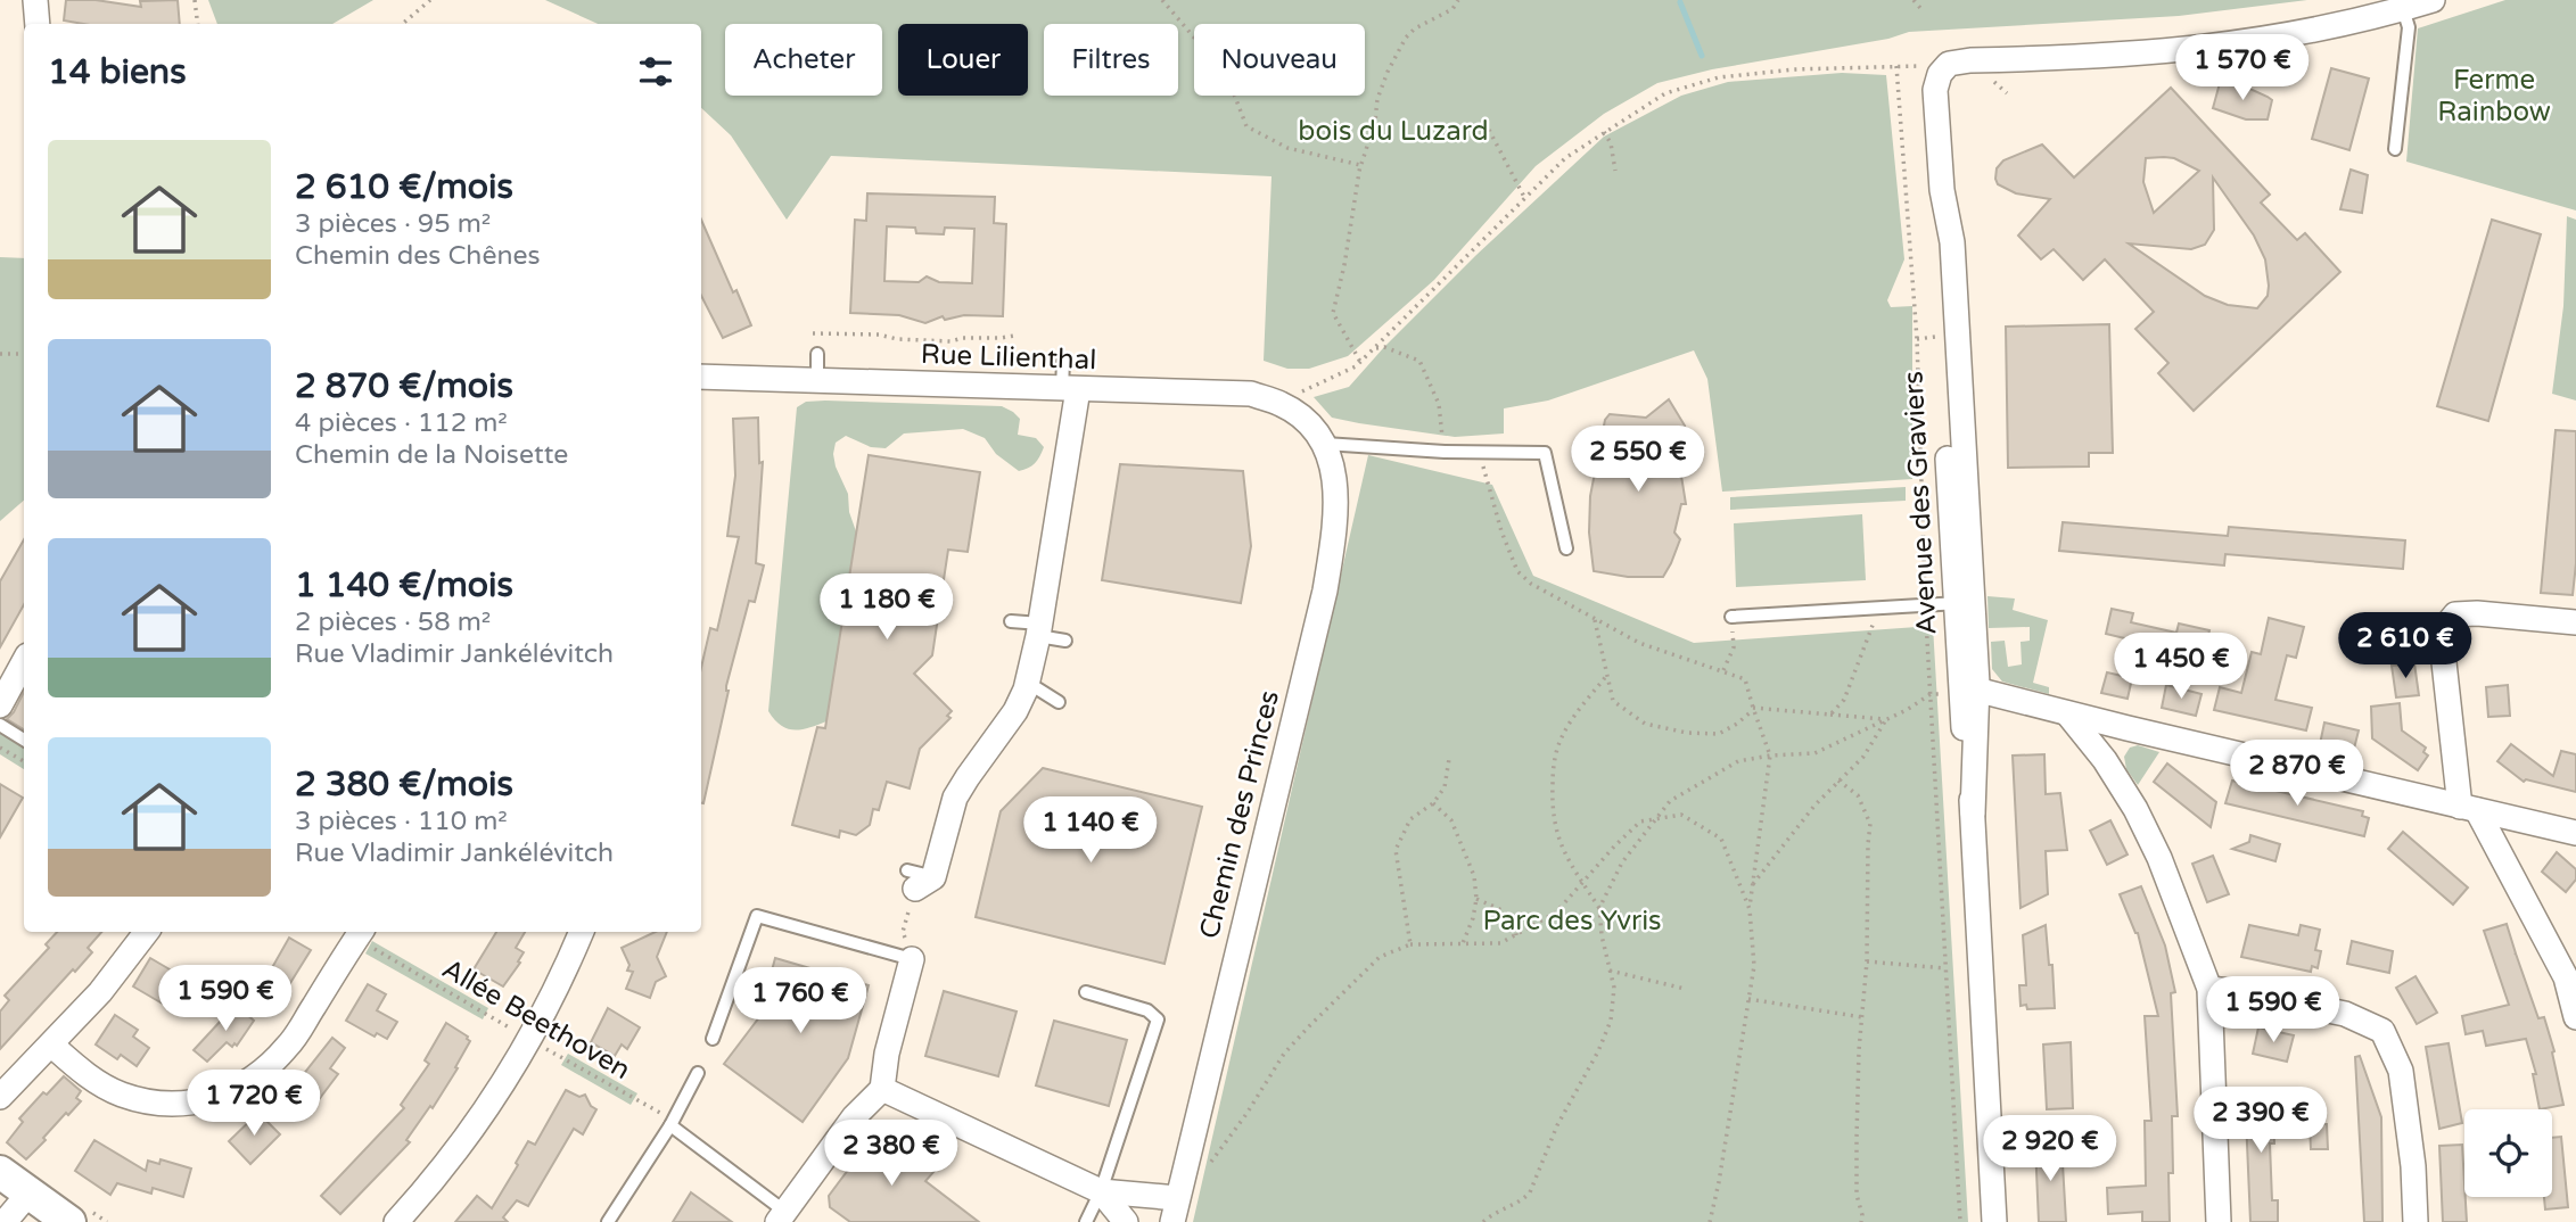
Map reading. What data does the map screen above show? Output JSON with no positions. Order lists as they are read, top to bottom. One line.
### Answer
{"streets":{"street":["Rue Lilienthal","Avenue des Graviers","Chemin des Princes"],"path":["Allée Beethoven"]},"crossings":[["Rue Lilienthal","Chemin des Princes"]],"parks":["Ferme Rainbow","bois du Luzard","Parc des Yvris"],"page":{"chip":["Acheter","Louer","Filtres","Nouveau"],"heading":"14 biens","price":["1 570 €","2 550 €","1 180 €","2 610 €","1 450 €","2 870 €","1 140 €","1 590 €","1 760 €","1 590 €","1 720 €","2 390 €","2 920 €","2 380 €"],"list":[{"name":"2 610 €/mois","note":"3 pièces · 95 m² · Chemin des Chênes"},{"name":"2 870 €/mois","note":"4 pièces · 112 m² · Chemin de la Noisette"},{"name":"1 140 €/mois","note":"2 pièces · 58 m² · Rue Vladimir Jankélévitch"},{"name":"2 380 €/mois","note":"3 pièces · 110 m² · Rue Vladimir Jankélévitch"}]}}
